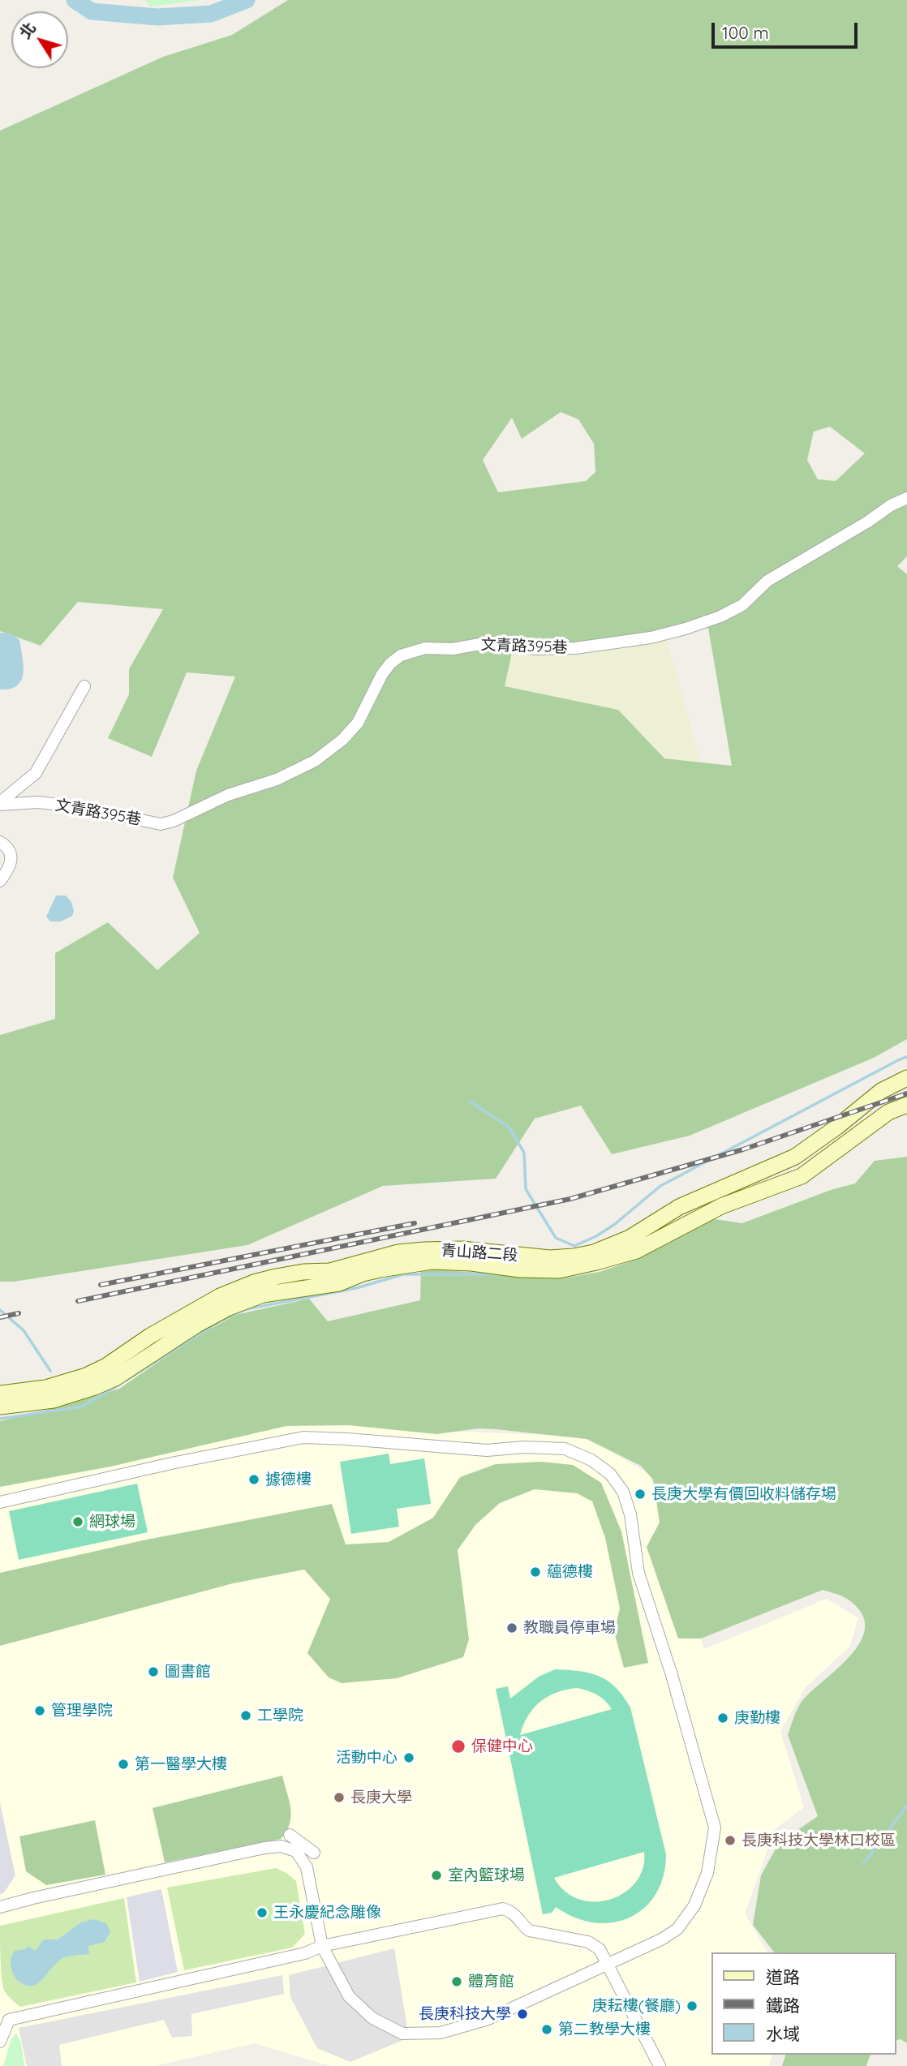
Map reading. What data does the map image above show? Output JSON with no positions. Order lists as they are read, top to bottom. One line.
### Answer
{"streets":{"street":["文青路395巷","青山路二段"]},"places":["據德樓","長庚大學有價回收料儲存場","網球場","蘊德樓","教職員停車場","圖書館","管理學院","工學院","庚勤樓","保健中心","活動中心","第一醫學大樓","長庚大學","長庚科技大學林口校區","室內籃球場","王永慶紀念雕像","體育館","庚耘樓(餐廳)","長庚科技大學","第二教學大樓"],"legend":["道路","鐵路","水域"],"scale_bar":"100 m","north":"top left"}
